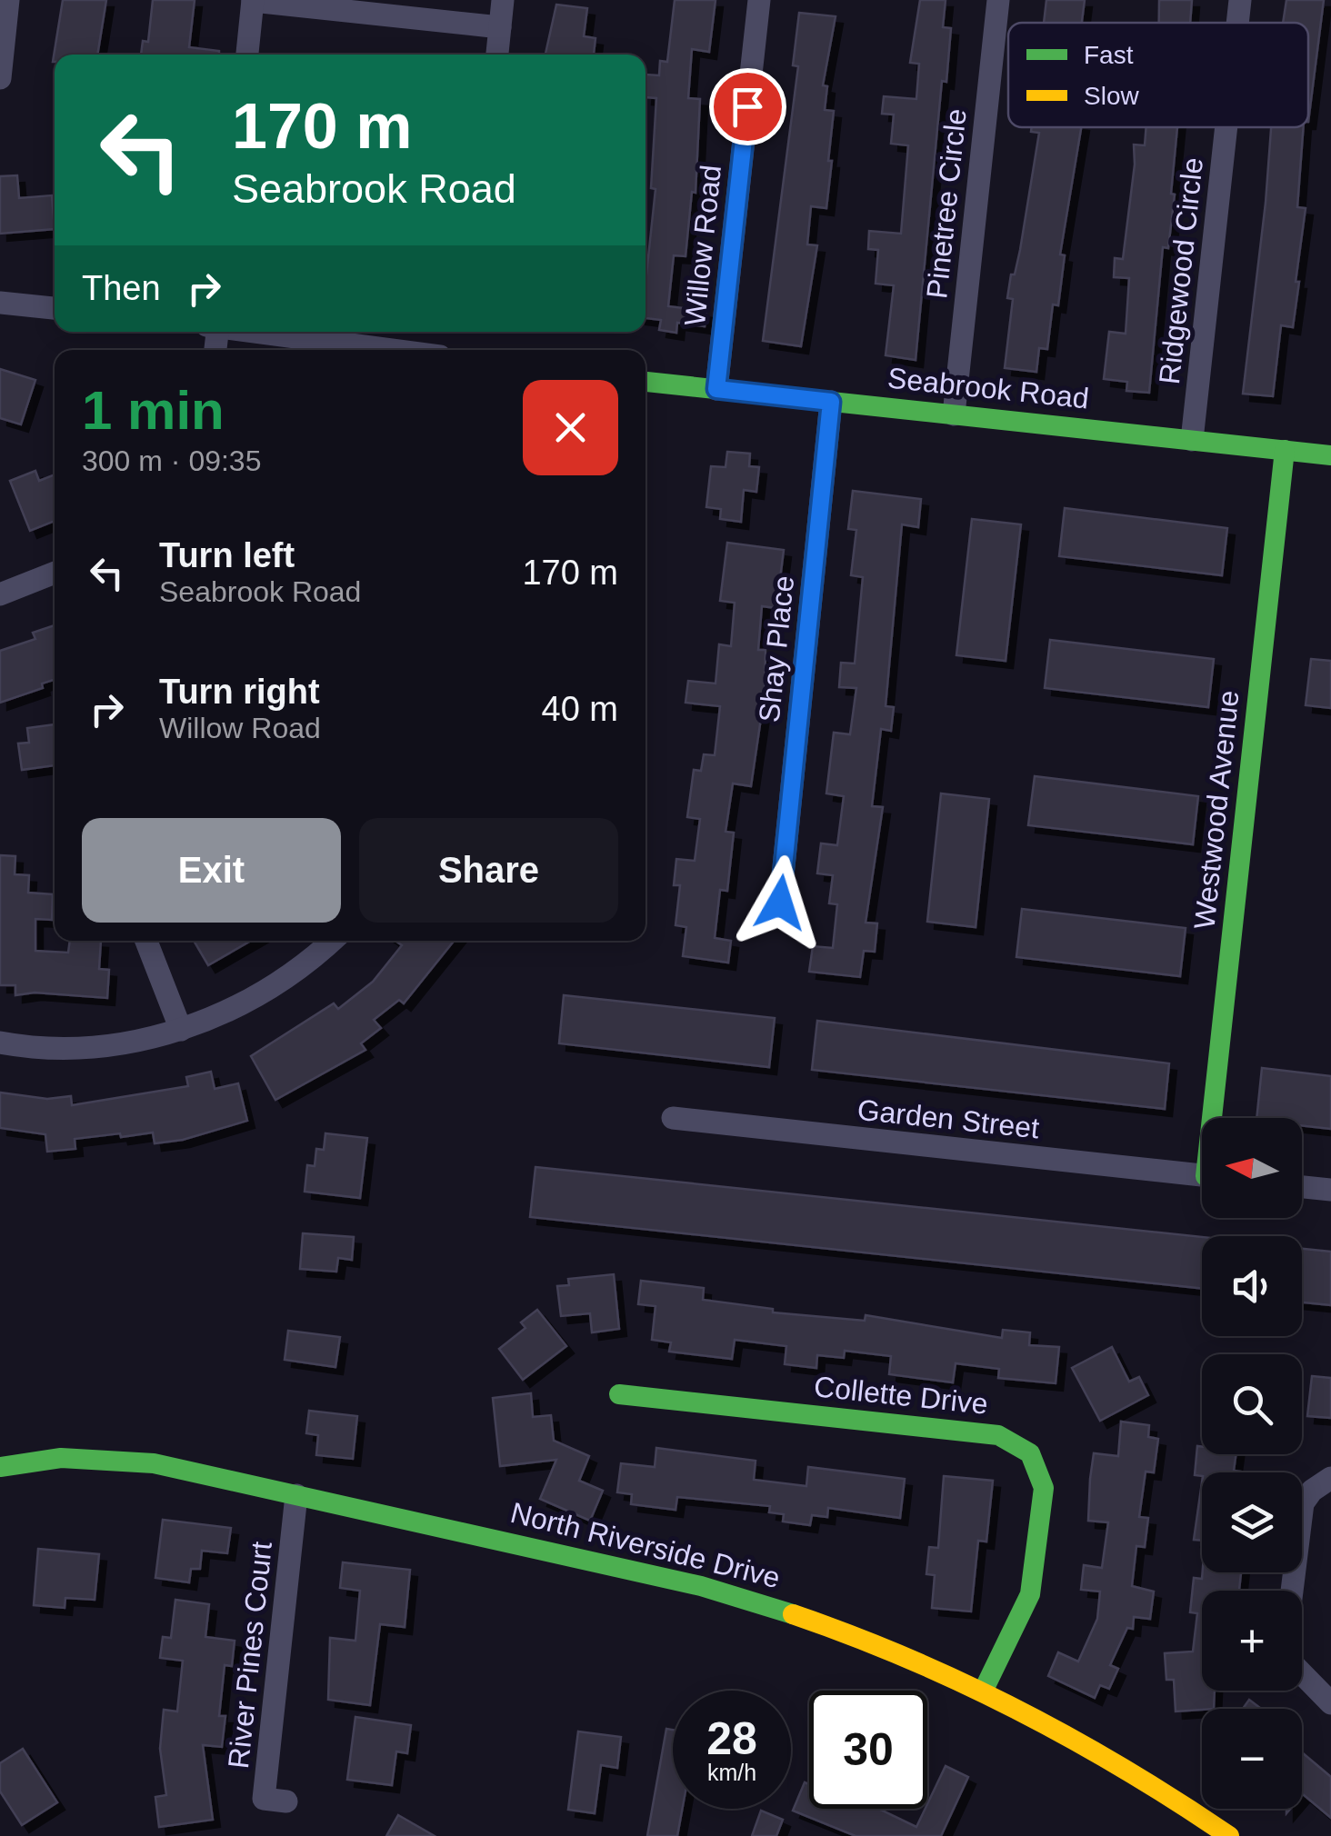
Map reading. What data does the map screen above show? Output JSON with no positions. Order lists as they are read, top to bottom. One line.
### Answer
{"streets":{"street":["Pinetree Circle","Willow Road","Ridgewood Circle","Seabrook Road","Shay Place","Westwood Avenue","Garden Street","Collette Drive","North Riverside Drive","River Pines Court"]},"crossings":[["Pinetree Circle","Seabrook Road"],["Willow Road","Seabrook Road"],["Ridgewood Circle","Seabrook Road"],["Seabrook Road","Shay Place"],["Seabrook Road","Westwood Avenue"],["Collette Drive","North Riverside Drive"],["North Riverside Drive","River Pines Court"]],"legend":["Fast","Slow"],"north":"left","page":{"turn":["170 m","Seabrook Road"],"then":"Then","heading":["1 min","300 m · 09:35"],"list":[{"name":"Turn left","note":"Seabrook Road","value":"170 m"},{"name":"Turn right","note":"Willow Road","value":"40 m"}],"buttons":["Exit","Share"],"map_buttons":["+","−"],"speed":"28 km/h","limit":"30"}}
